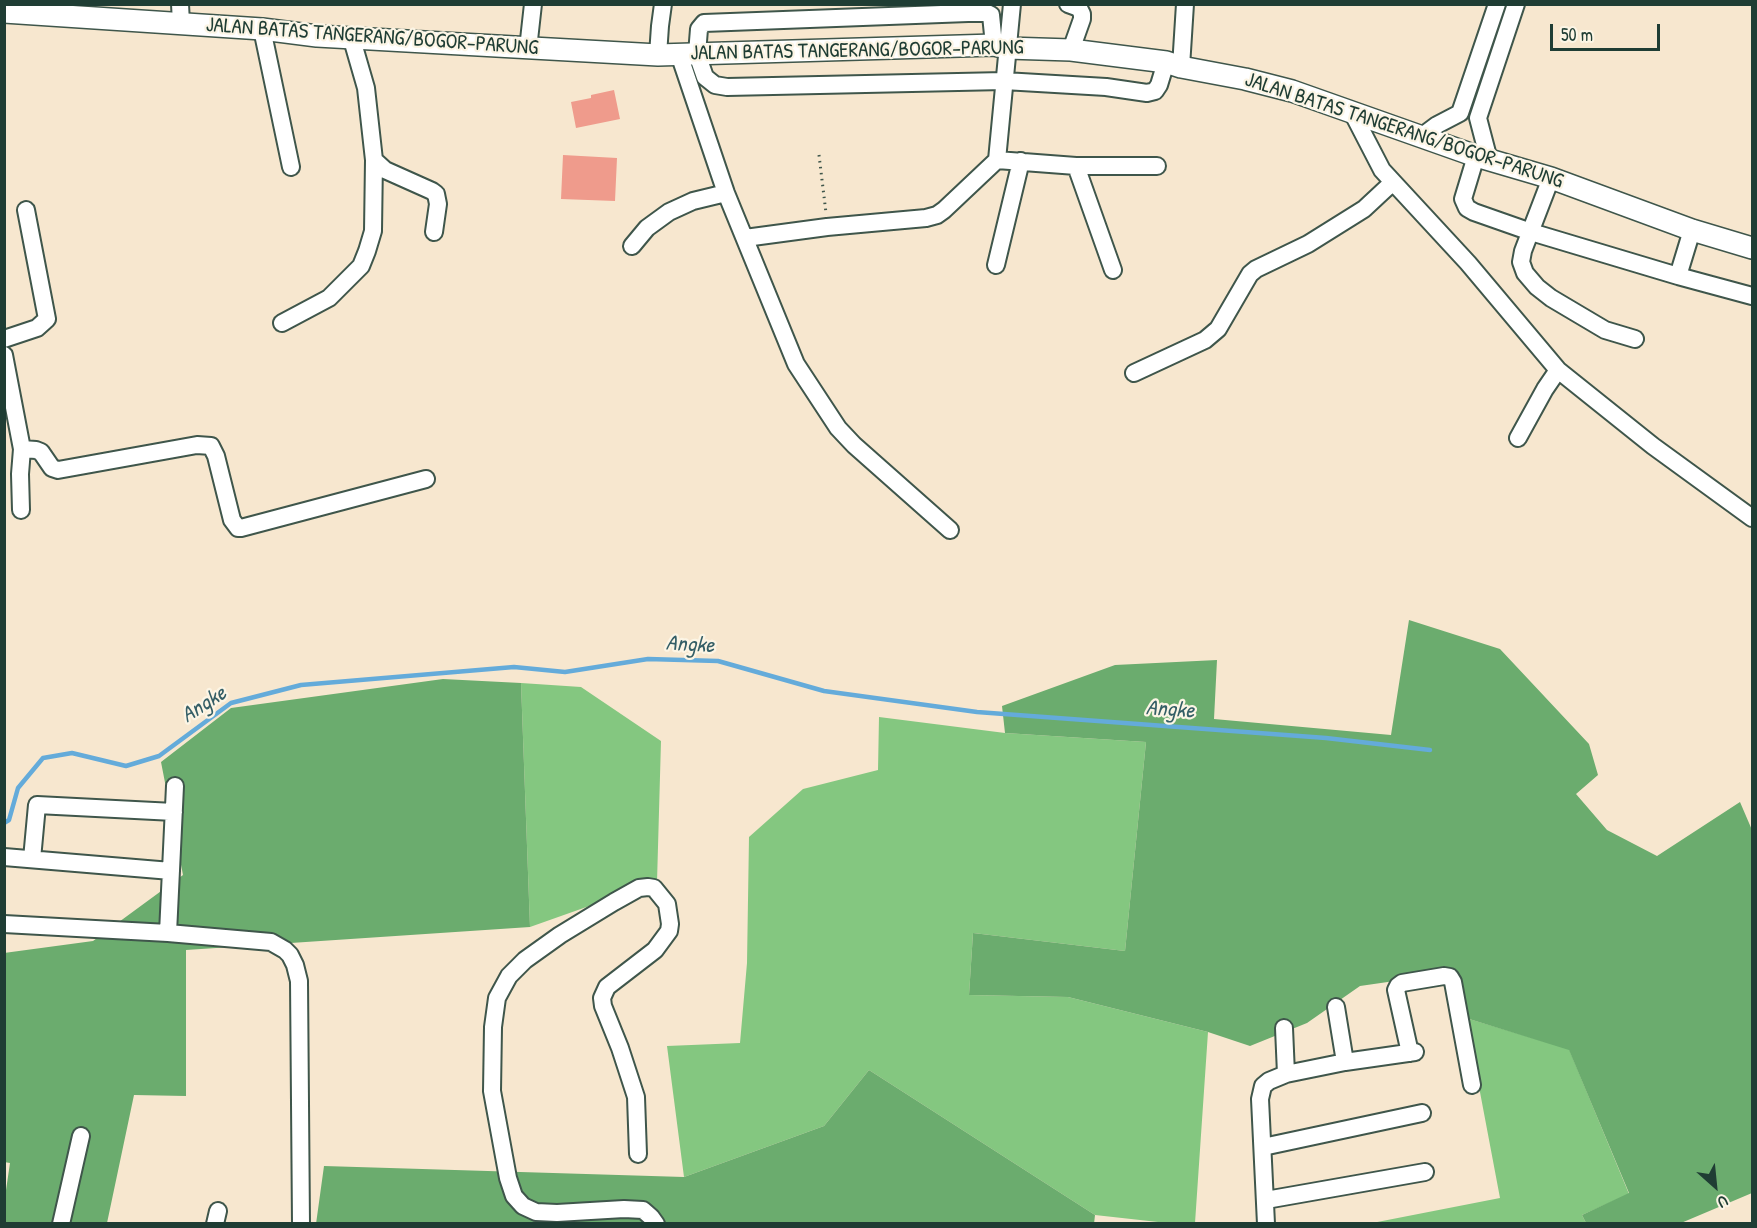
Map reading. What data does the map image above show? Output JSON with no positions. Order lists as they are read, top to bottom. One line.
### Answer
{"streets":{"main road":["JALAN BATAS TANGERANG/BOGOR–PARUNG"]},"water":["Angke"],"scale_bar":"50 m","north":"bottom right"}
